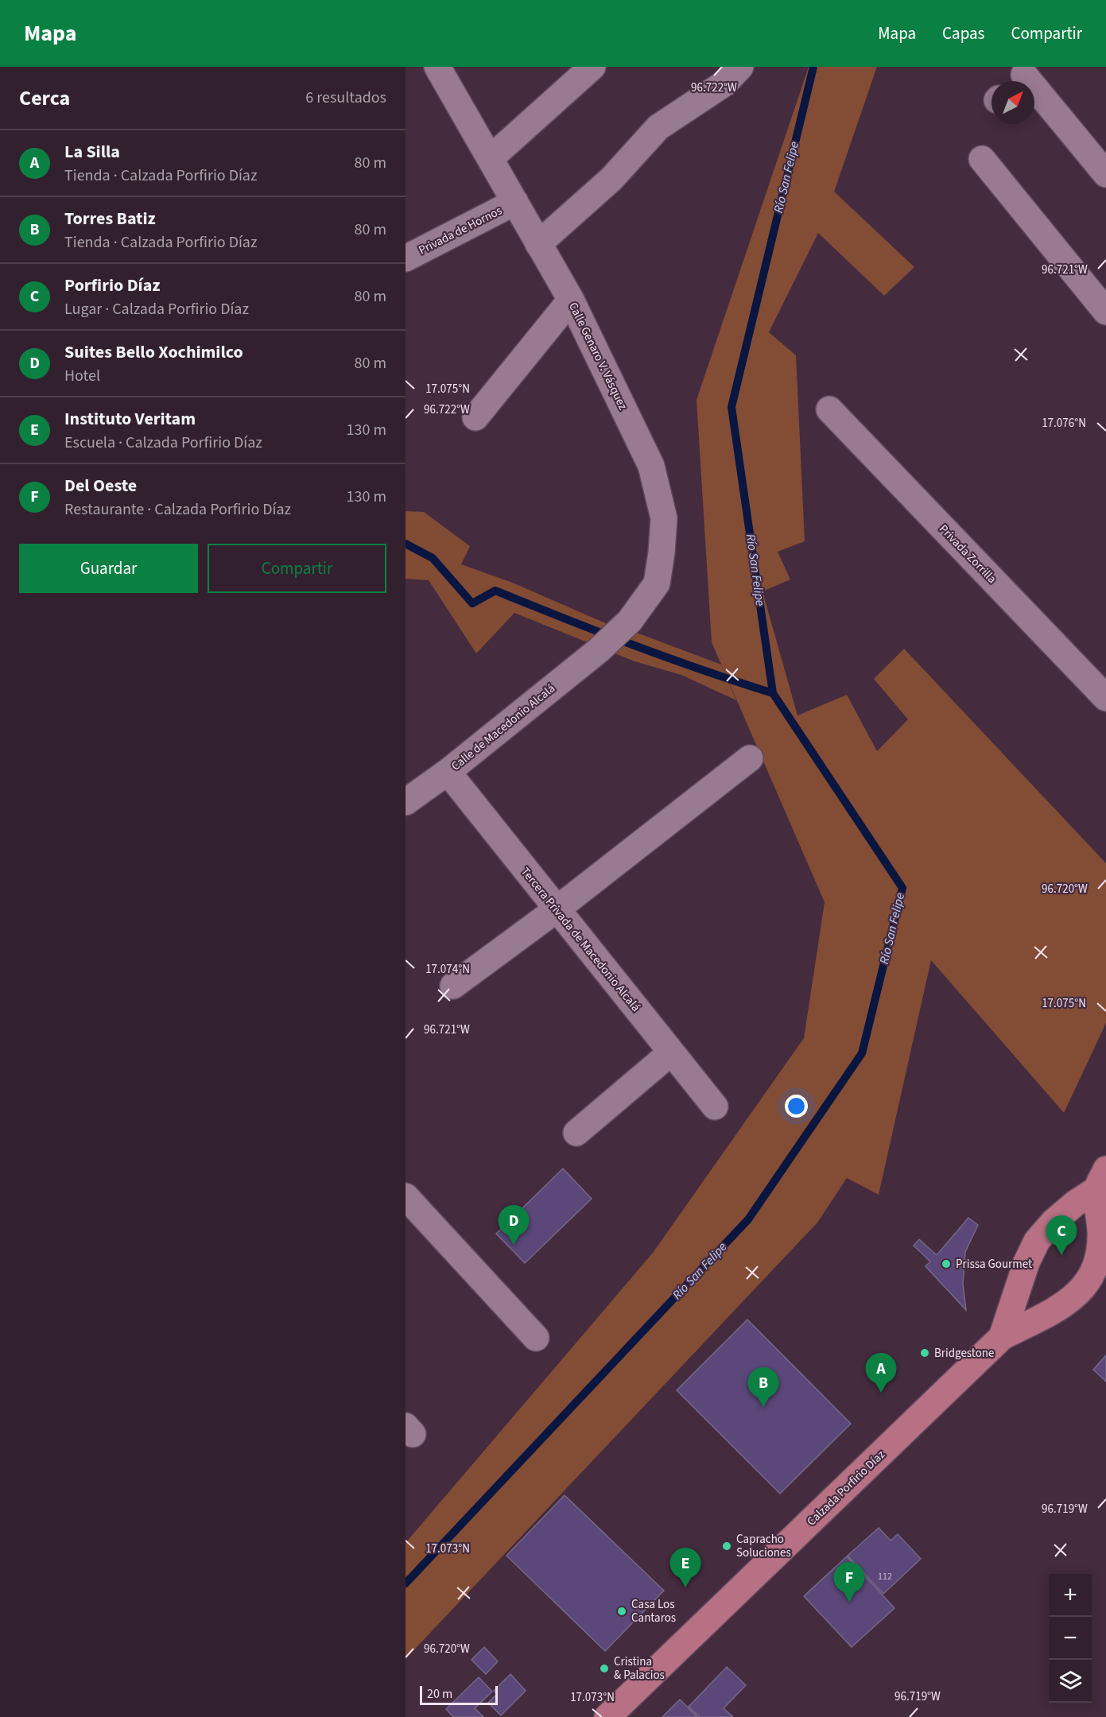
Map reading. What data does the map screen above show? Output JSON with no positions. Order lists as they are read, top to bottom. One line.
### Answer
{"streets":{"main road":["Calzada Porfirio Díaz"],"street":["Privada de Hornos","Calle Genaro V. Vásquez","Privada Zorrilla","Calle de Macedonio Alcalá","Tercera Privada de Macedonio Alcalá"]},"crossings":[["Privada de Hornos","Calle Genaro V. Vásquez"],["Calle Genaro V. Vásquez","Calle de Macedonio Alcalá"],["Calle de Macedonio Alcalá","Tercera Privada de Macedonio Alcalá"]],"water":["Río San Felipe"],"places":["Prissa Gourmet","Bridgestone","Capracho Soluciones","Casa Los Cantaros","Cristina & Palacios"],"house_numbers":["112"],"scale_bar":"20 m","north":"top right","page":{"header":"Mapa","nav":["Mapa","Capas","Compartir"],"heading":["Cerca","6 resultados"],"list":[{"mark":"A","name":"La Silla","note":"Tienda · Calzada Porfirio Díaz","value":"80 m"},{"mark":"B","name":"Torres Batiz","note":"Tienda · Calzada Porfirio Díaz","value":"80 m"},{"mark":"C","name":"Porfirio Díaz","note":"Lugar · Calzada Porfirio Díaz","value":"80 m"},{"mark":"D","name":"Suites Bello Xochimilco","note":"Hotel","value":"80 m"},{"mark":"E","name":"Instituto Veritam","note":"Escuela · Calzada Porfirio Díaz","value":"130 m"},{"mark":"F","name":"Del Oeste","note":"Restaurante · Calzada Porfirio Díaz","value":"130 m"}],"buttons":["Guardar","Compartir"],"pins":["D","C","A","B","E","F"],"map_buttons":["+","−"],"scale":"20 m"},"coordinates":["96.722°W","96.721°W","17.075°N","17.076°N","96.720°W","17.074°N","96.719°W","17.073°N"]}
